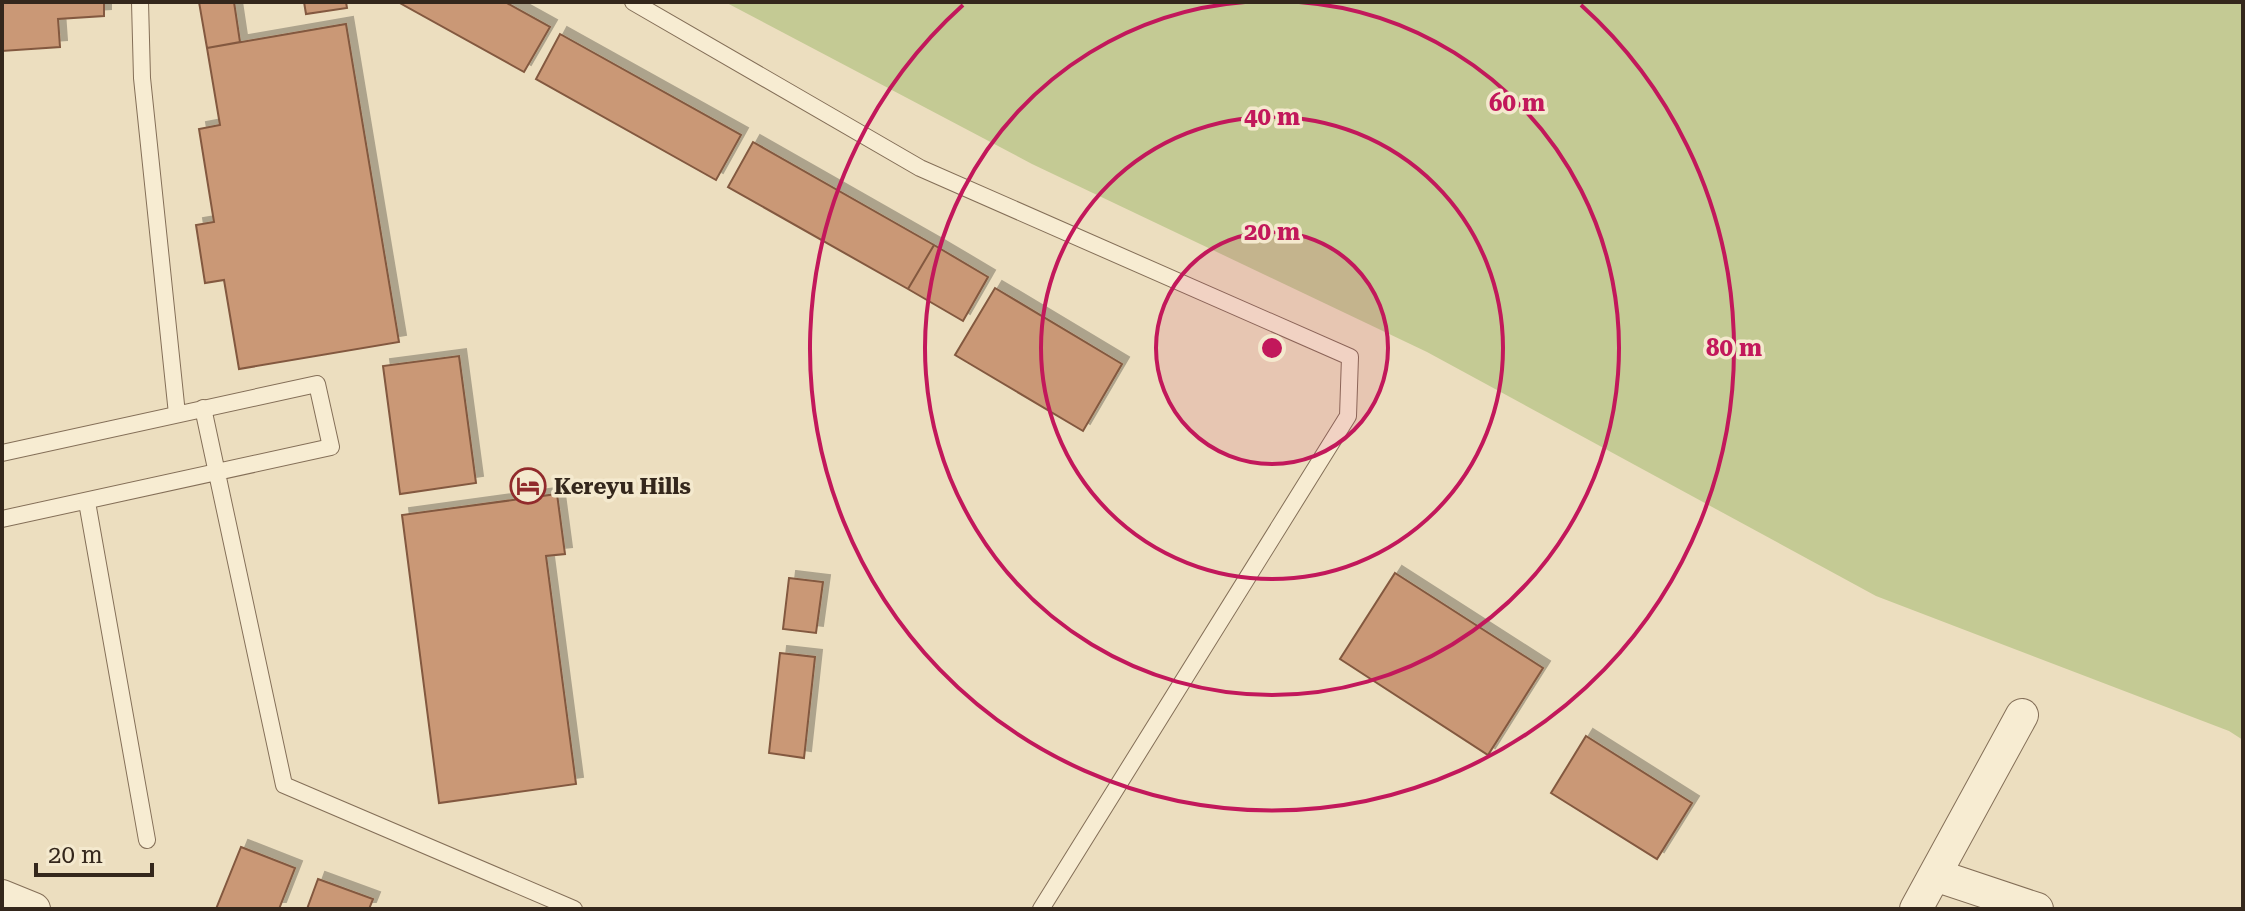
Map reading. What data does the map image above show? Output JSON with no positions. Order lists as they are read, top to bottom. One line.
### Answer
{"places":{"hotel":["Kereyu Hills"]},"scale_bar":"20 m","rings":["60 m","40 m","20 m","80 m"]}
